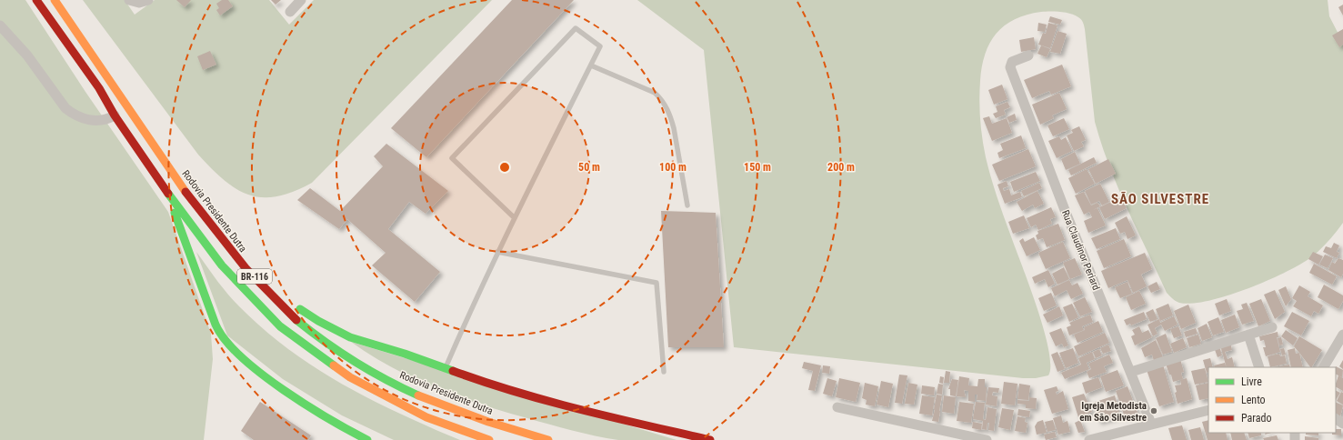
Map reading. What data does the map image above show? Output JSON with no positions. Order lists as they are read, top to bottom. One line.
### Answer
{"streets":{"highway":["Rodovia Presidente Dutra","BR-116"],"street":["Rua Claudinor Periard"]},"districts":["SÃO SILVESTRE"],"places":["Igreja Metodista em São Silvestre"],"legend":["Livre","Lento","Parado"],"rings":["50 m","100 m","150 m","200 m"]}
